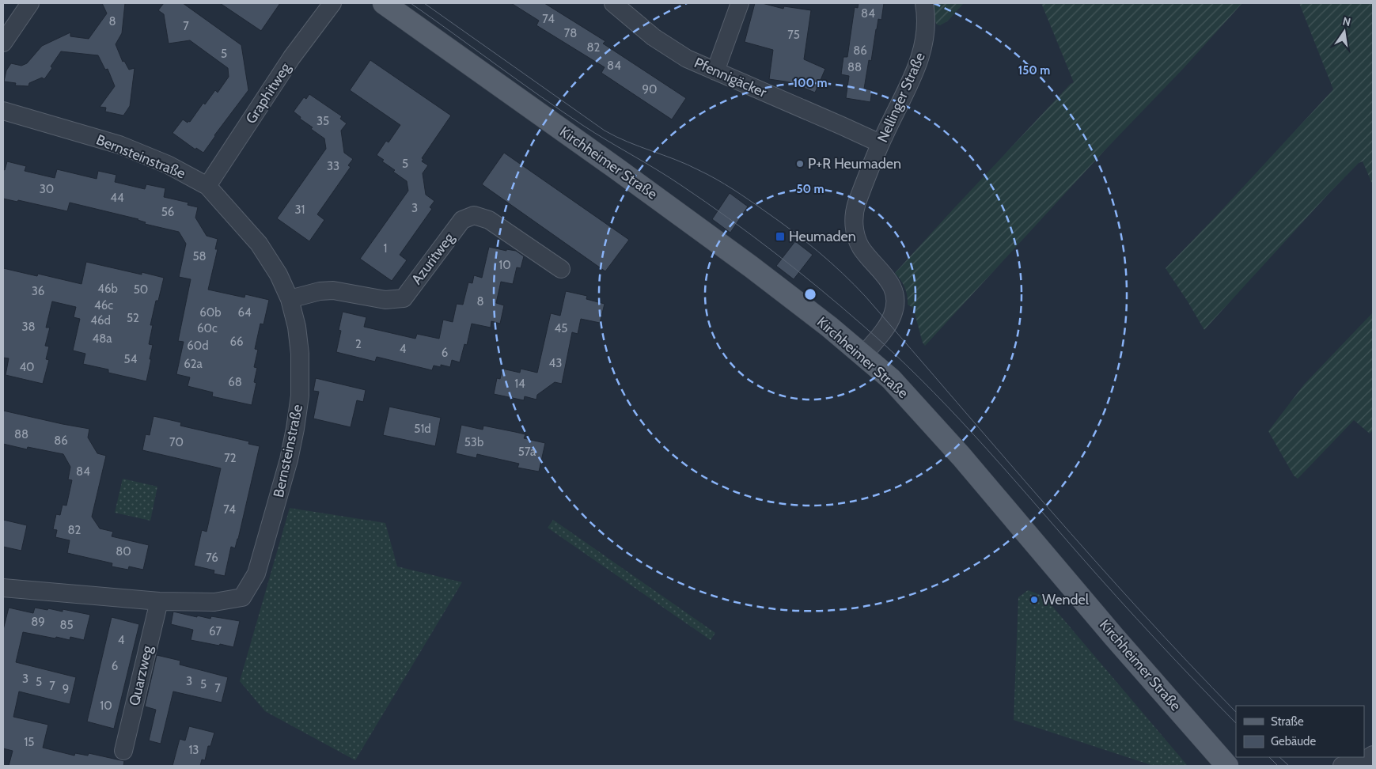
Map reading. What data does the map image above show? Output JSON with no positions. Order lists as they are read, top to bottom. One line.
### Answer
{"streets":{"main road":["Kirchheimer Straße"],"street":["Pfennigäcker","Graphitweg","Nellinger Straße","Bernsteinstraße","Azuritweg","Quarzweg"]},"crossings":[["Pfennigäcker","Nellinger Straße"],["Graphitweg","Bernsteinstraße"],["Nellinger Straße","Kirchheimer Straße"],["Bernsteinstraße","Azuritweg"],["Bernsteinstraße","Quarzweg"]],"places":{"other":["P+R Heumaden","Wendel"],"transit":["Heumaden"]},"house_numbers":["84","74","8","7","78","75","82","86","5","84","88","90","35","5","33","30","44","3","31","56","1","58","10","46b","50","36","8","46c","60b","64","52","46d","38","60c","45","48a","66","2","60d","4","6","54","43","62a","40","68","14","51d","88","86","70","53b","57a","72","84","74","82","80","76","89","85","67","4","6","3","3","5","5","7","7","9","10","15","13"],"legend":["Straße","Gebäude"],"north":"top","rings":["150 m","100 m","50 m"]}
